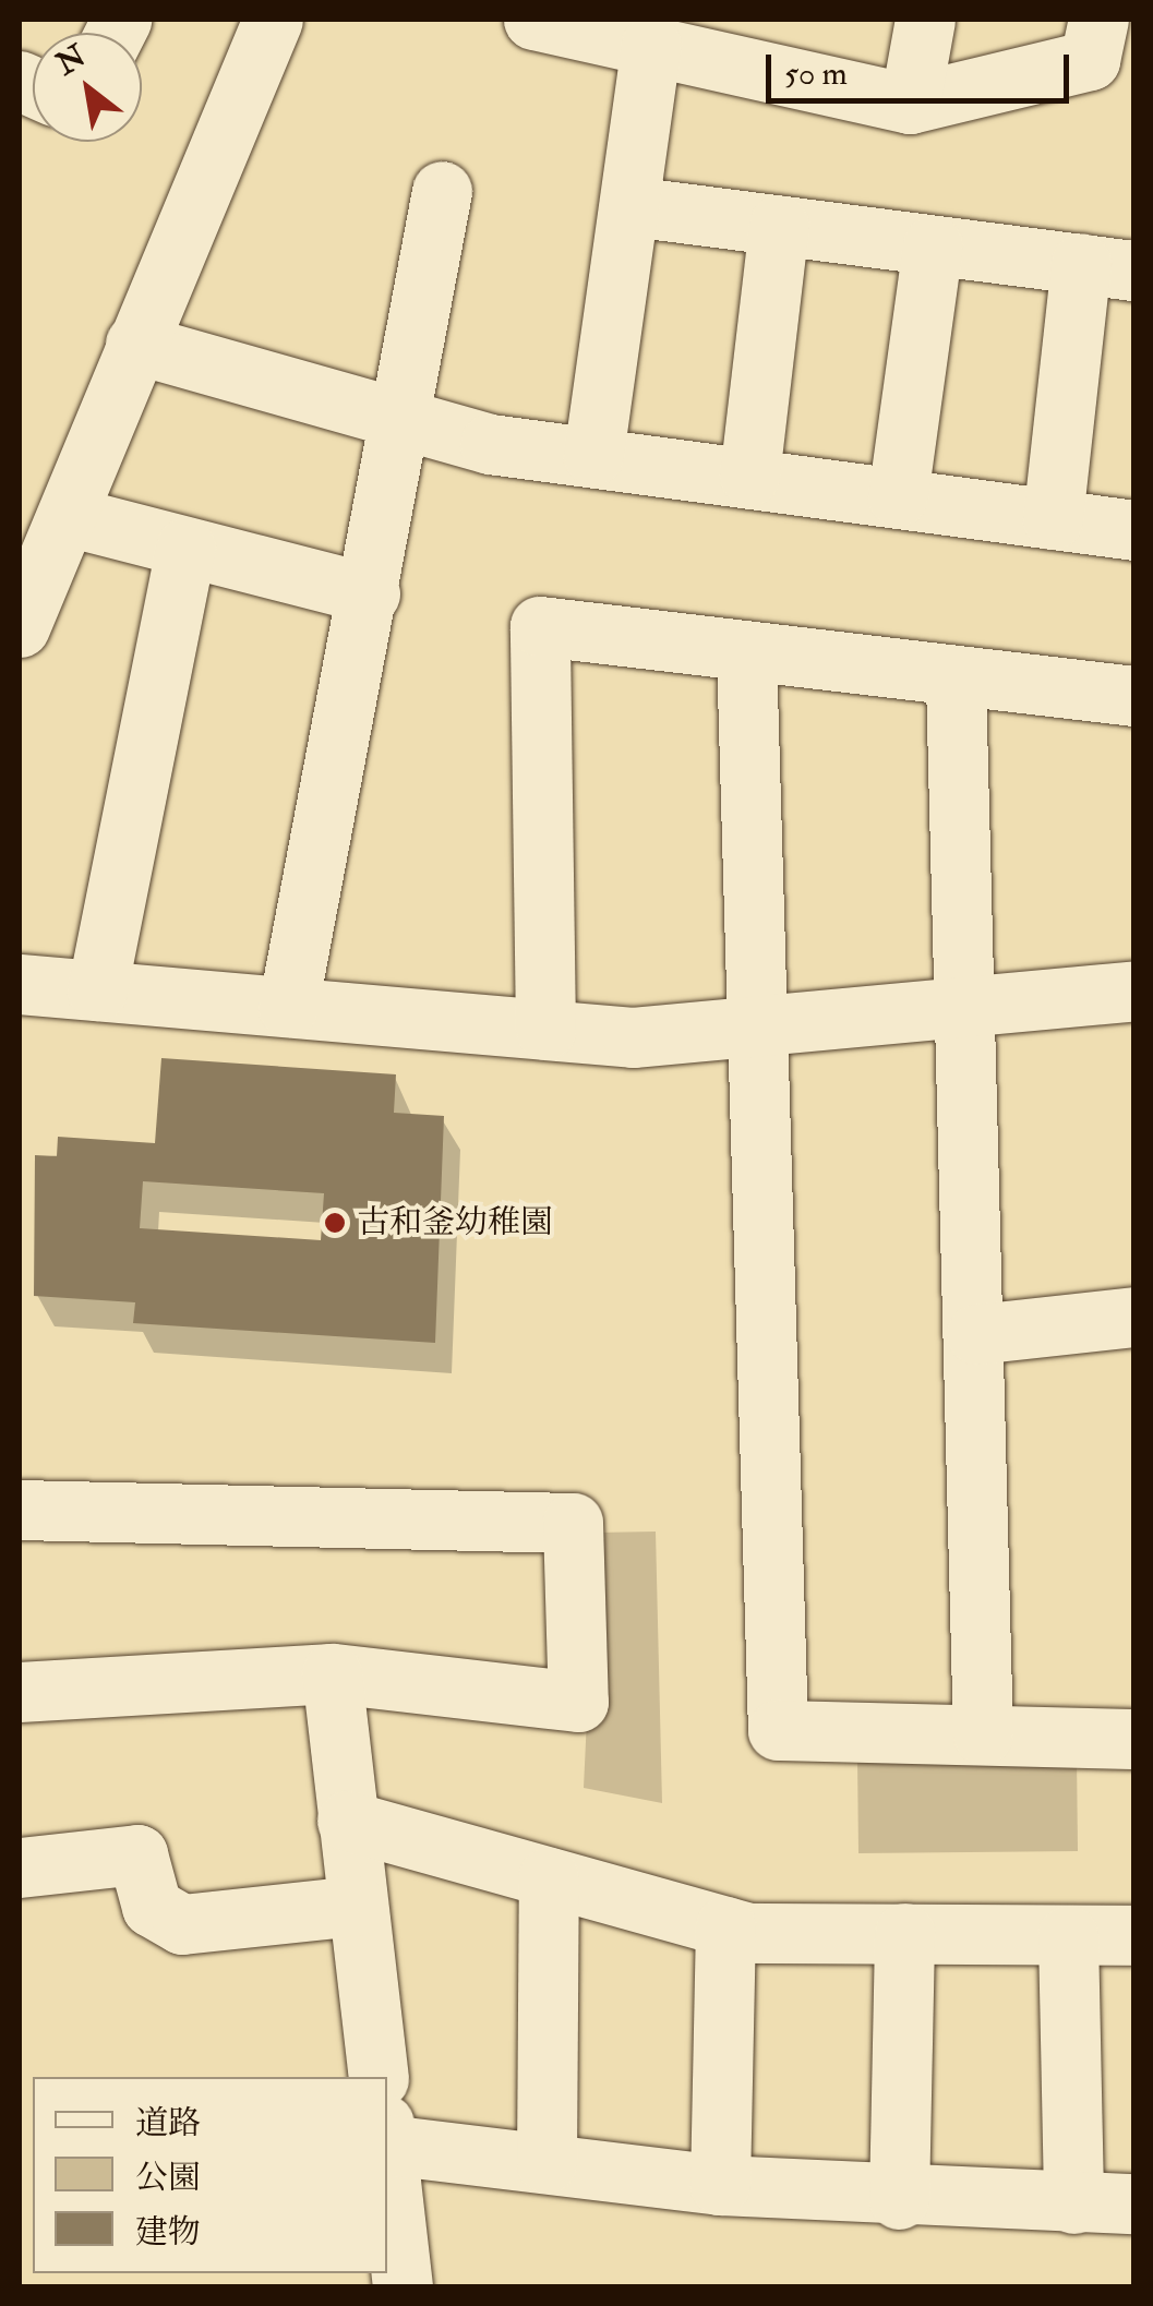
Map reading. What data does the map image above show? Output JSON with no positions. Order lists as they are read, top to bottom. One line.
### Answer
{"places":["古和釜幼稚園"],"legend":["道路","公園","建物"],"scale_bar":"50 m","north":"top left"}
